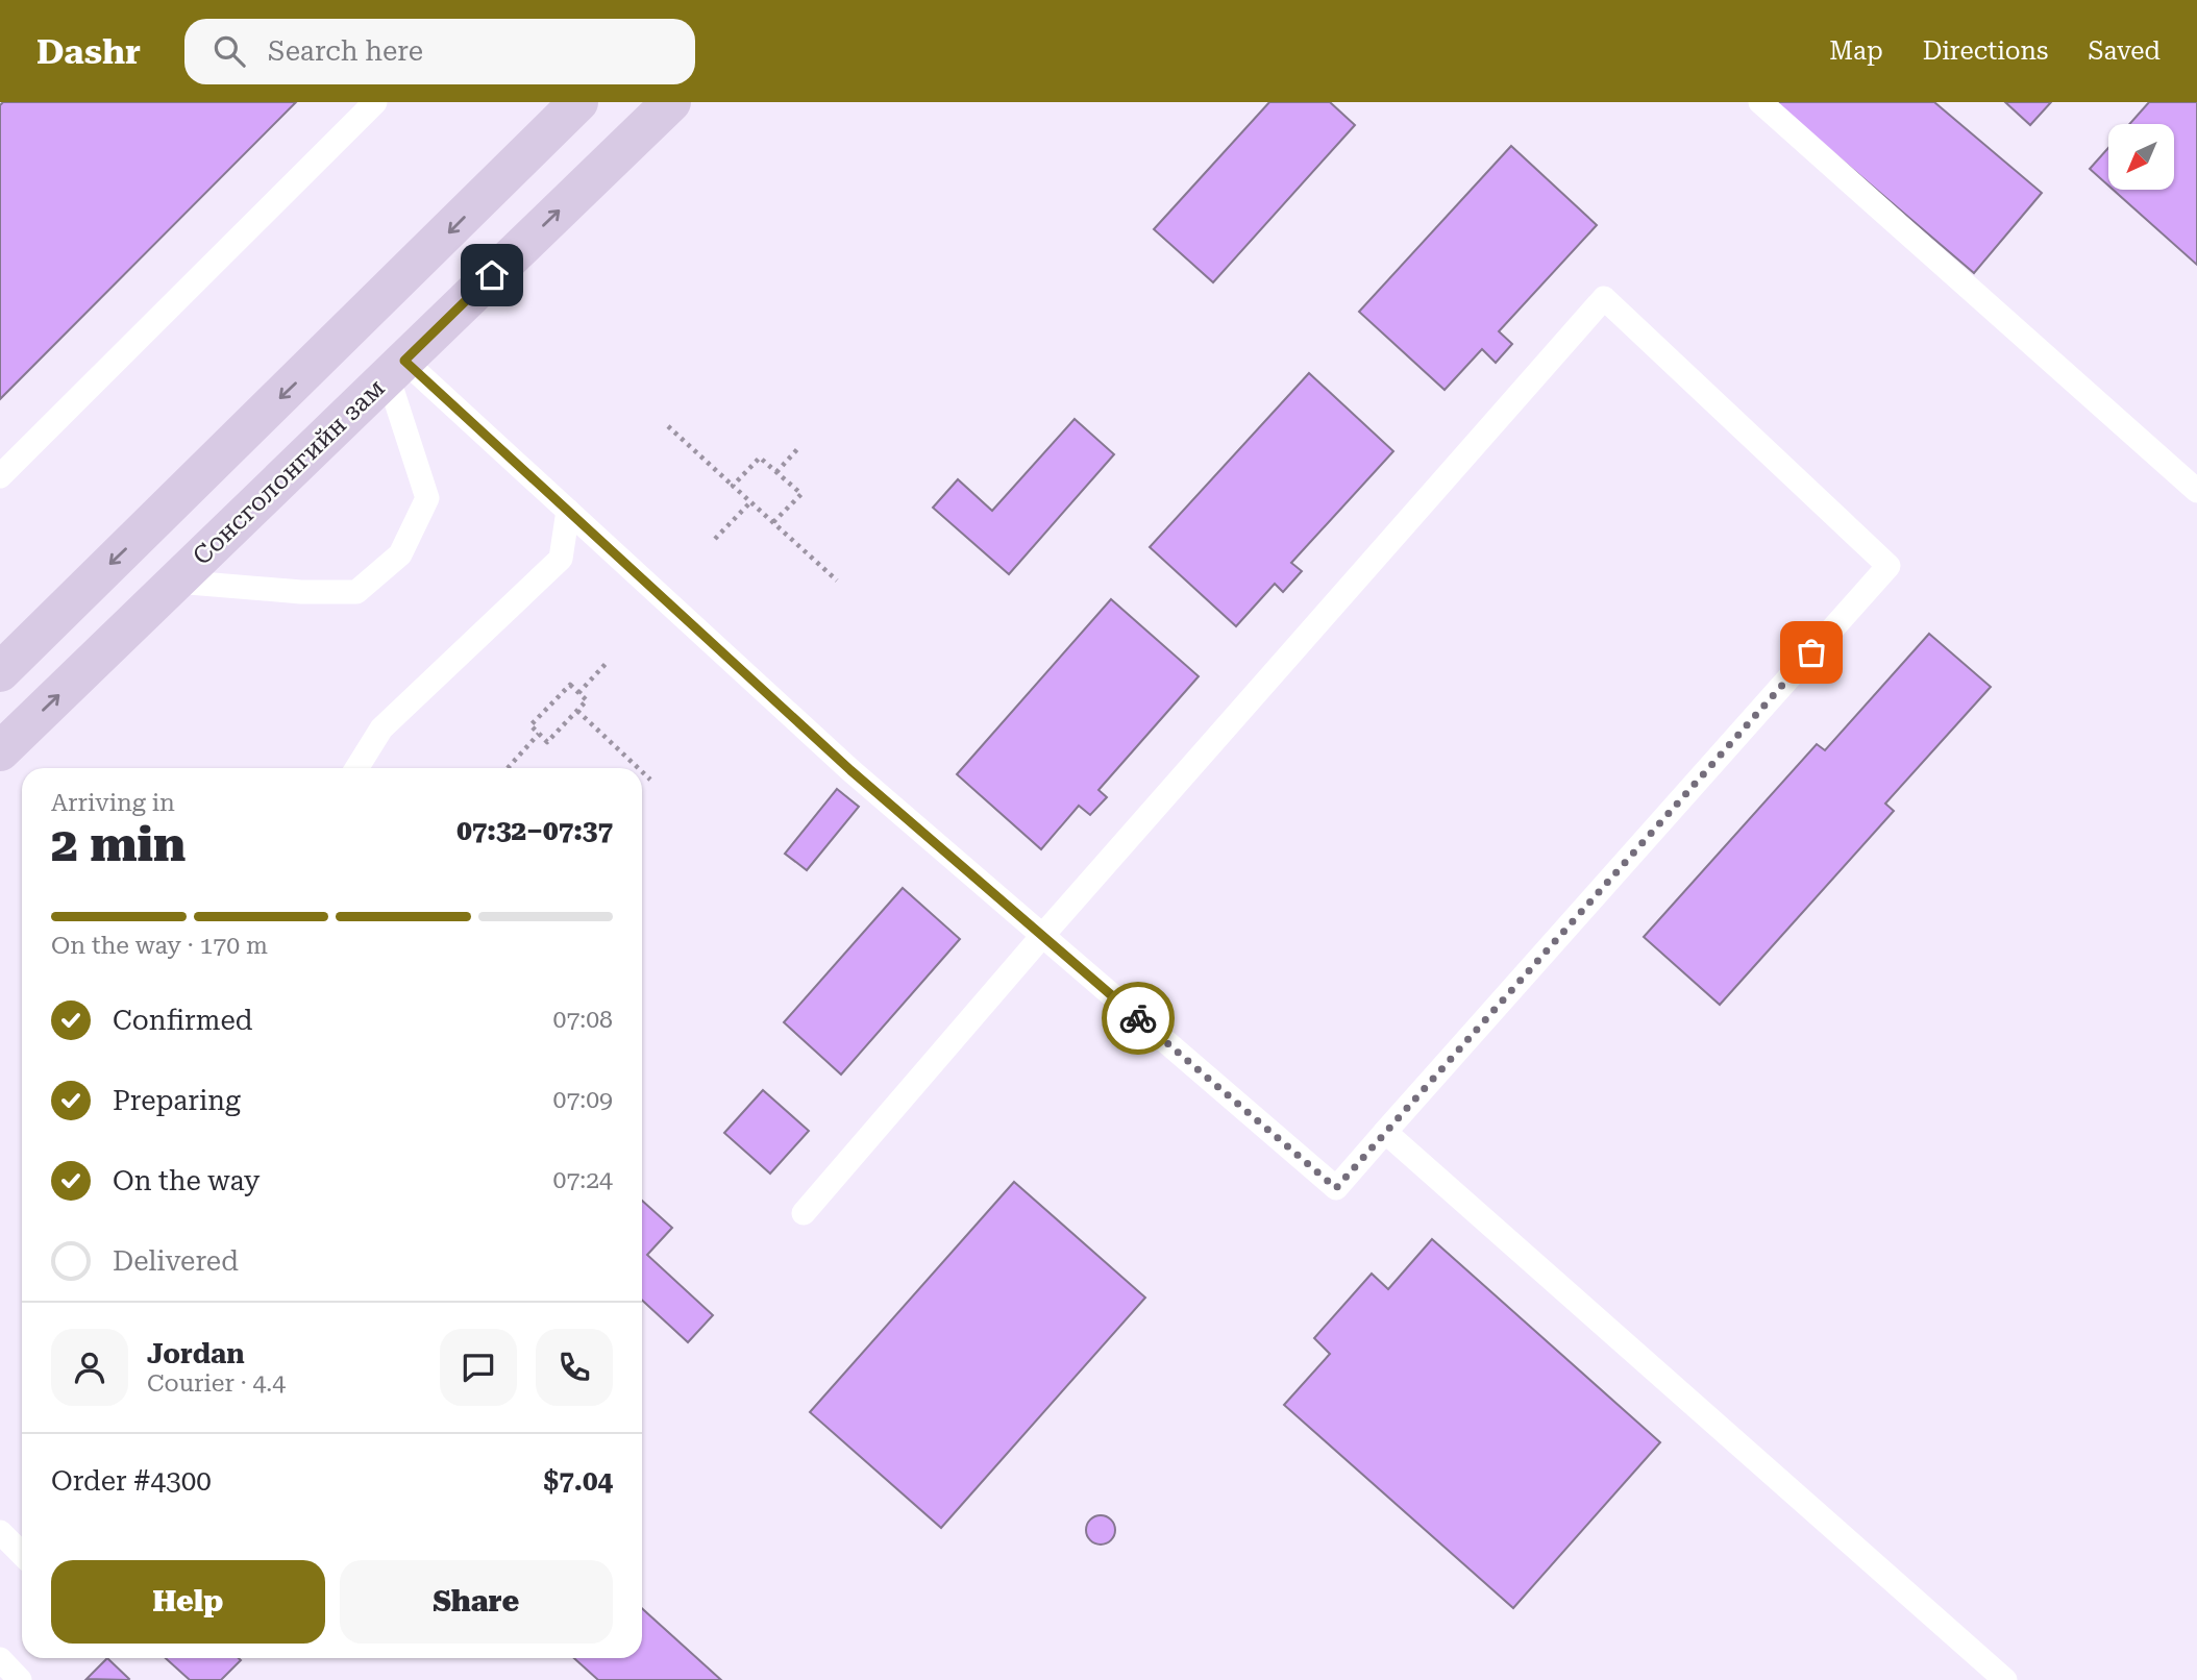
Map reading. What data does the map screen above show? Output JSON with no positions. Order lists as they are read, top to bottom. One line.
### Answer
{"streets":{"main road":["Сонсголонгийн зам"]},"north":"bottom left","page":{"header":"Dashr","search":"Search here","nav":["Map","Directions","Saved"],"heading":["2 min","Arriving in","07:32–07:37"],"panel":["Jordan","Courier · 4.4","Order #4300","$7.04"],"bar":"On the way · 170 m","list":[["Confirmed","07:08"],["Preparing","07:09"],["On the way","07:24"],"Delivered"],"buttons":["Help","Share"]}}
